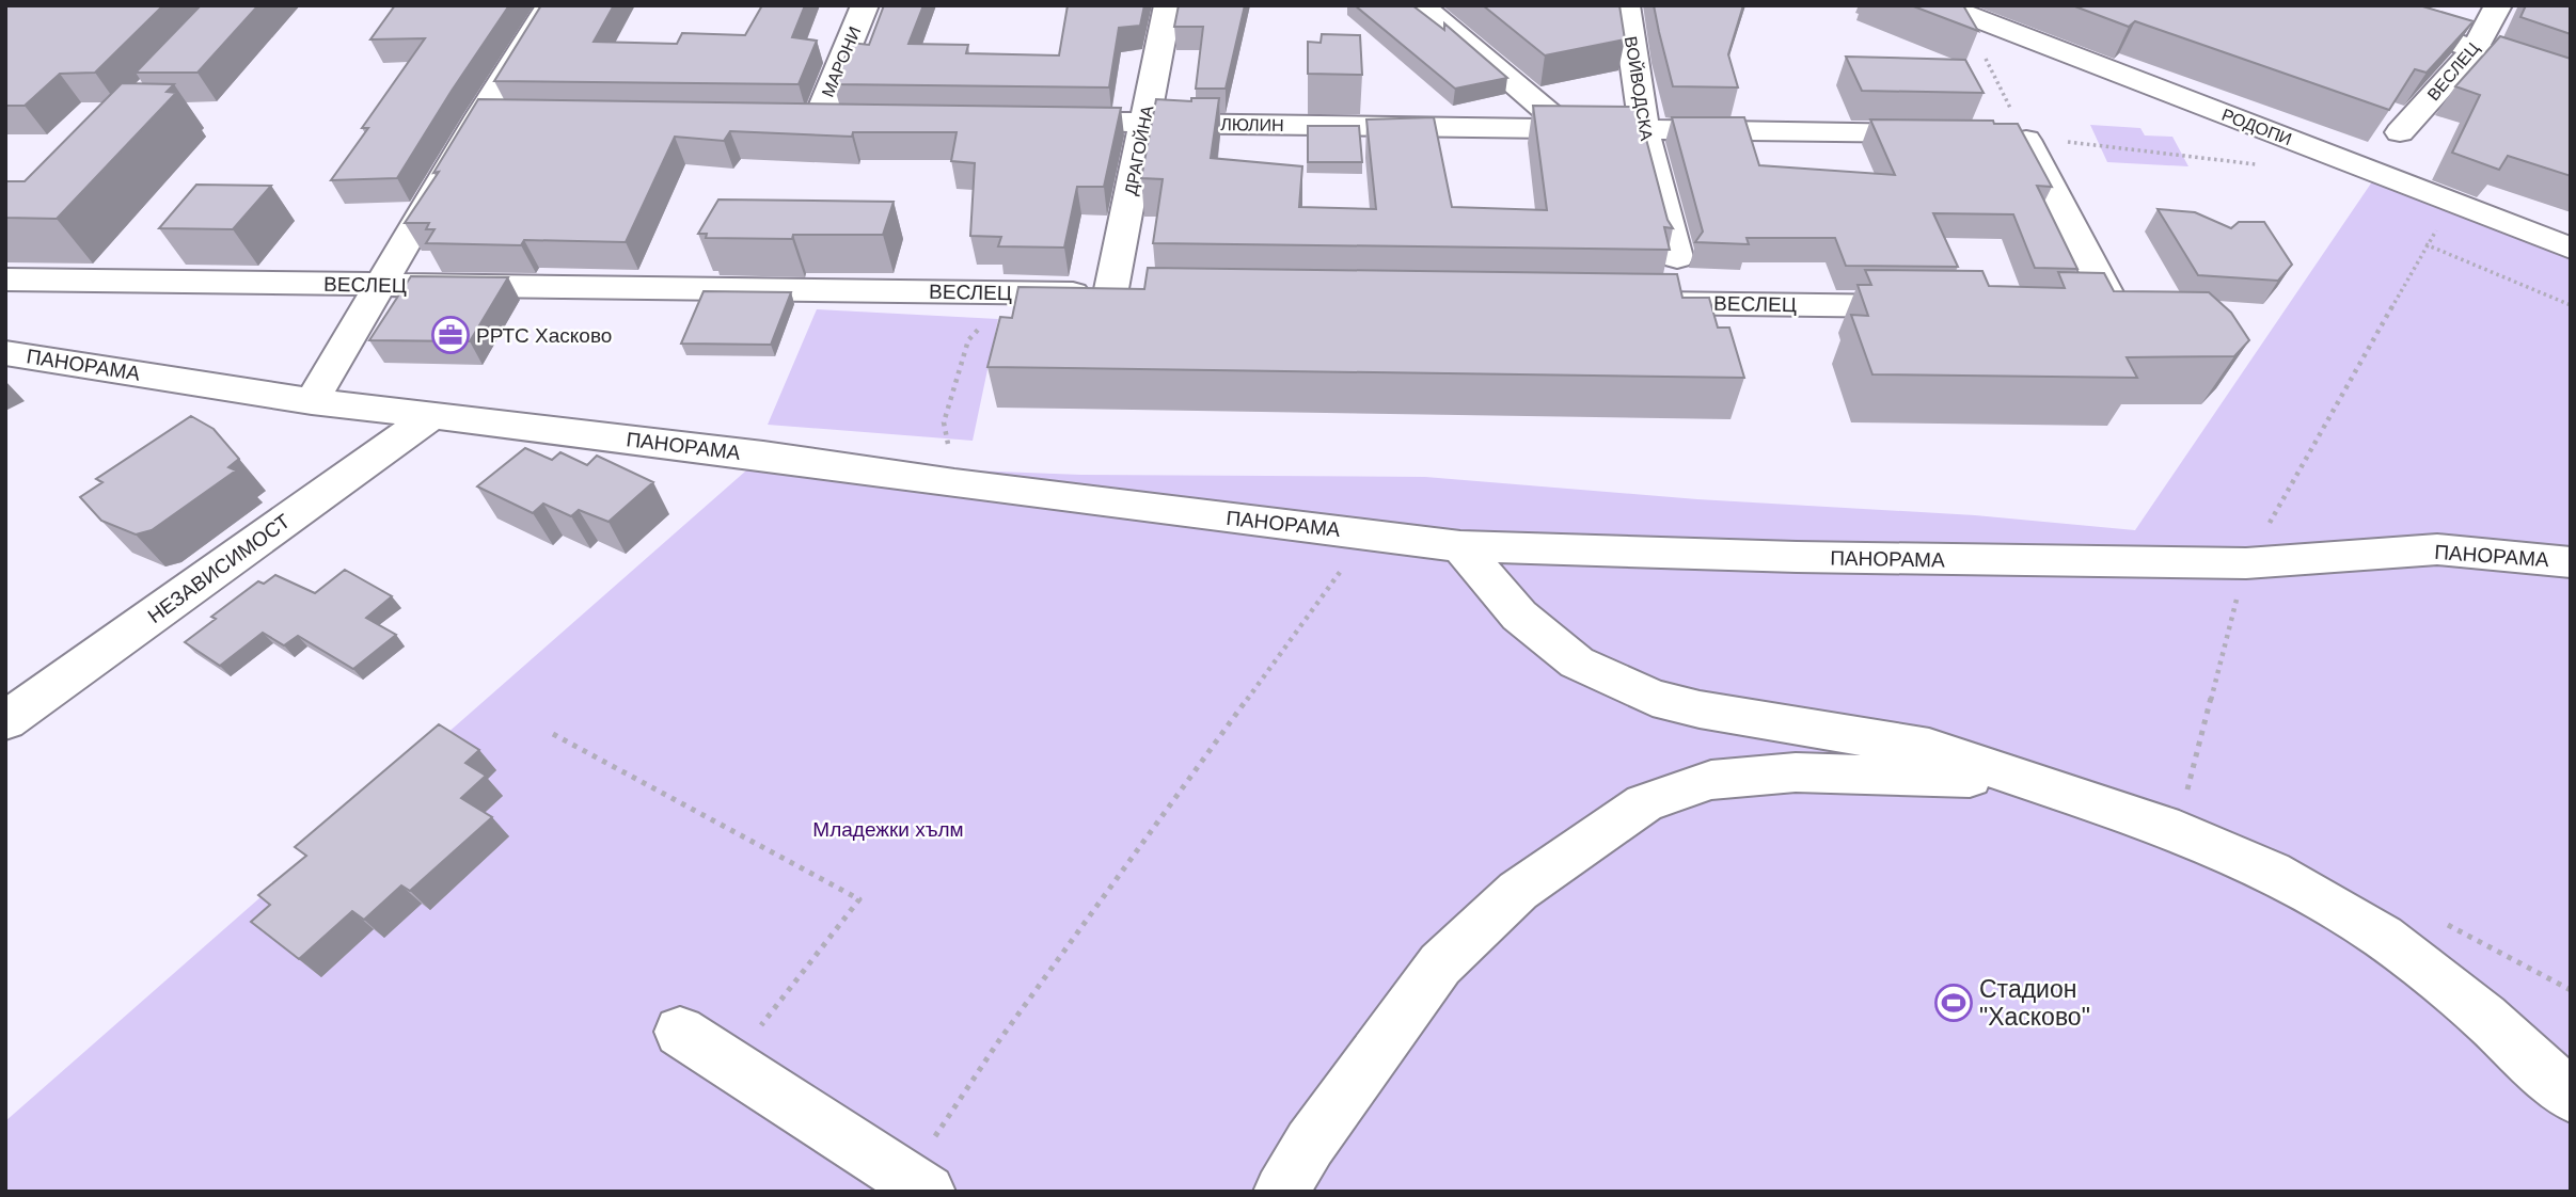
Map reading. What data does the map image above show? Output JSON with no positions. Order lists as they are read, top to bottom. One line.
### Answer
{"streets":{"street":["МАРОНИ","ВЕСЛЕЦ","ВОЙВОДСКА","ЛЮЛИН","РОДОПИ","ДРАГОЙНА","ПАНОРАМА","НЕЗАВИСИМОСТ"]},"crossings":[["ВЕСЛЕЦ","ДРАГОЙНА"],["ВОЙВОДСКА","ЛЮЛИН"],["ЛЮЛИН","ДРАГОЙНА"],["ПАНОРАМА","НЕЗАВИСИМОСТ"]],"parks":["Младежки хълм"],"places":{"office":["РРТС Хасково"],"sports":["Стадион \"Хасково\""]}}
